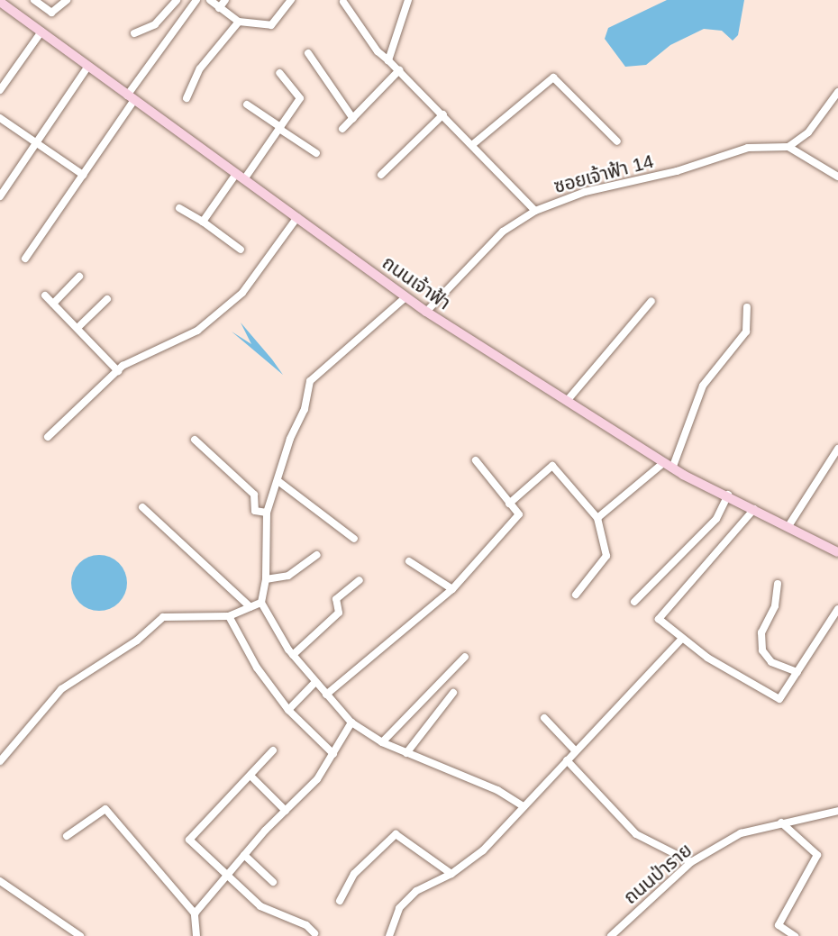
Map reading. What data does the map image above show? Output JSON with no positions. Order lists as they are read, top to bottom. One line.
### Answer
{"streets":{"main road":["ถนนเจ้าฟ้า"],"street":["ซอยเจ้าฟ้า 14","ถนนป่าราย"]},"crossings":[["ซอยเจ้าฟ้า 14","ถนนเจ้าฟ้า"]]}
